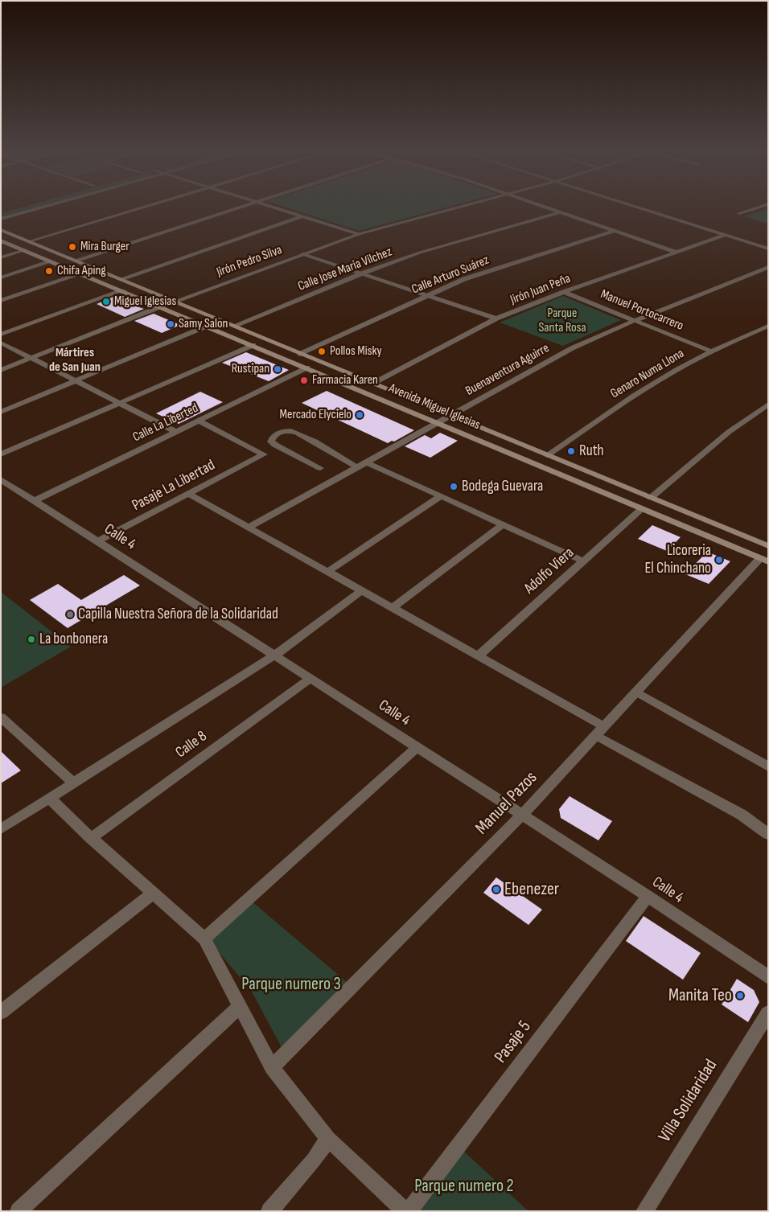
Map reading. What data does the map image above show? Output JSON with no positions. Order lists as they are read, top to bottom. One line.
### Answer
{"streets":{"main road":["Avenida Miguel Iglesias"],"street":["Jirón Pedro Silva","Calle Jose Maria Vilchez","Calle Arturo Suárez","Jirón Juan Peña","Manuel Portocarrero","Buenaventura Aguirre","Genaro Numa Llona","Calle La Liberted","Pasaje La Libertad","Calle 4","Adolfo Viera","Calle 8","Manuel Pazos","Pasaje 5","Villa Solidaridad"]},"crossings":[["Jirón Pedro Silva","Avenida Miguel Iglesias"],["Calle Jose Maria Vilchez","Avenida Miguel Iglesias"],["Calle Arturo Suárez","Avenida Miguel Iglesias"],["Jirón Juan Peña","Manuel Portocarrero"],["Jirón Juan Peña","Avenida Miguel Iglesias"],["Manuel Portocarrero","Buenaventura Aguirre"],["Manuel Portocarrero","Genaro Numa Llona"],["Buenaventura Aguirre","Avenida Miguel Iglesias"],["Genaro Numa Llona","Avenida Miguel Iglesias"],["Avenida Miguel Iglesias","Calle La Liberted"],["Avenida Miguel Iglesias","Adolfo Viera"],["Avenida Miguel Iglesias","Manuel Pazos"],["Calle La Liberted","Pasaje La Libertad"],["Calle La Liberted","Calle 4"],["Pasaje La Libertad","Calle 4"],["Calle 4","Calle 8"],["Calle 4","Manuel Pazos"],["Calle 4","Pasaje 5"]],"districts":["Mártires de San Juan"],"parks":["Parque Santa Rosa","Parque numero 3","Parque numero 2"],"places":["Mira Burger","Chifa Aping","Miguel Iglesias","Samy Salon","Pollos Misky","Rustipan","Farmacia Karen","Mercado Elycielo","Ruth","Bodega Guevara","Licoreria El Chinchano","Capilla Nuestra Señora de la Solidaridad","La bonbonera","Ebenezer","Manita Teo"]}
